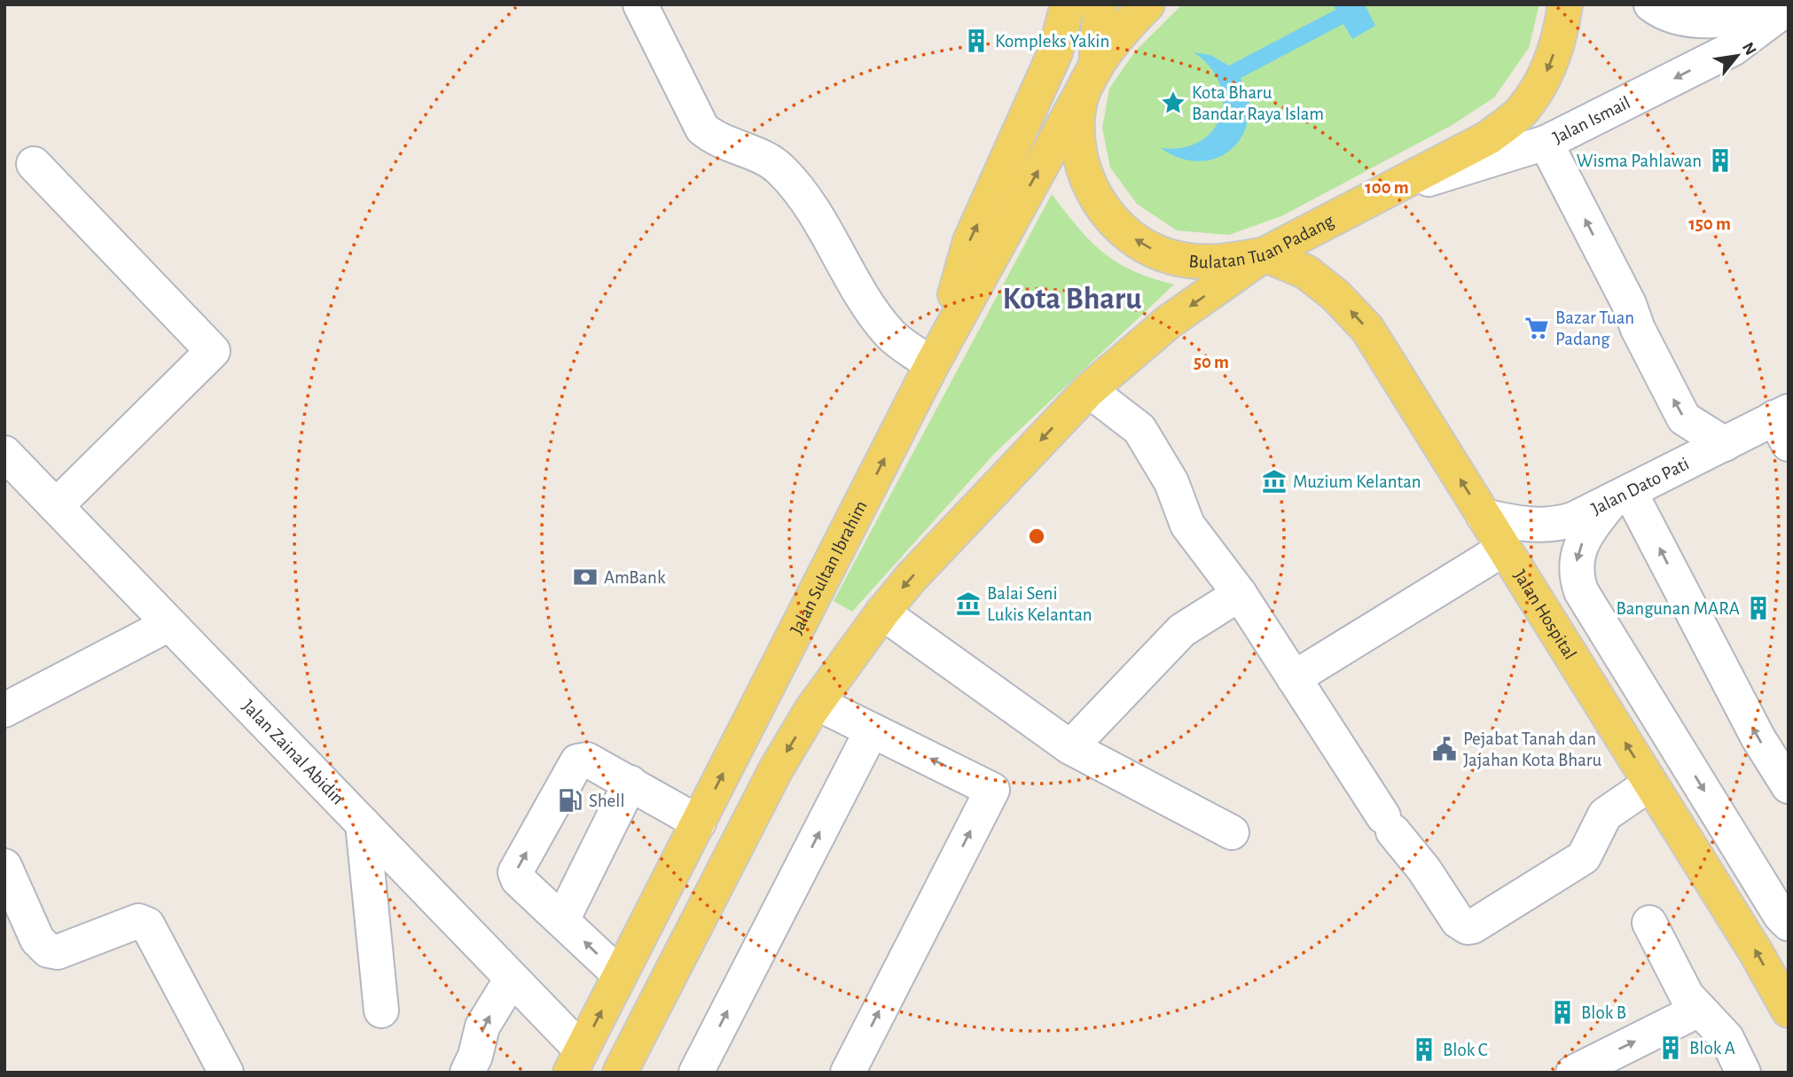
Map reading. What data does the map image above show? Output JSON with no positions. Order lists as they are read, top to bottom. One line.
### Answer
{"streets":{"main road":["Bulatan Tuan Padang","Jalan Sultan Ibrahim","Jalan Hospital"],"street":["Jalan Ismail","Jalan Dato Pati","Jalan Zainal Abidin"]},"crossings":[["Jalan Ismail","Bulatan Tuan Padang"],["Bulatan Tuan Padang","Jalan Sultan Ibrahim"],["Bulatan Tuan Padang","Jalan Hospital"],["Jalan Dato Pati","Jalan Hospital"],["Jalan Sultan Ibrahim","Jalan Zainal Abidin"]],"one_way":["Jalan Ismail","Jalan Hospital"],"districts":["Kota Bharu"],"places":{"building":["Kompleks Yakin","Wisma Pahlawan","Bangunan MARA","Blok B","Blok A","Blok C"],"place":["Kota Bharu Bandar Raya Islam"],"supermarket":["Bazar Tuan Padang"],"museum":["Muzium Kelantan","Balai Seni Lukis Kelantan"],"bank":["AmBank"],"public building":["Pejabat Tanah dan Jajahan Kota Bharu"],"fuel station":["Shell"]},"north":"top right","rings":["100 m","150 m","50 m"]}
